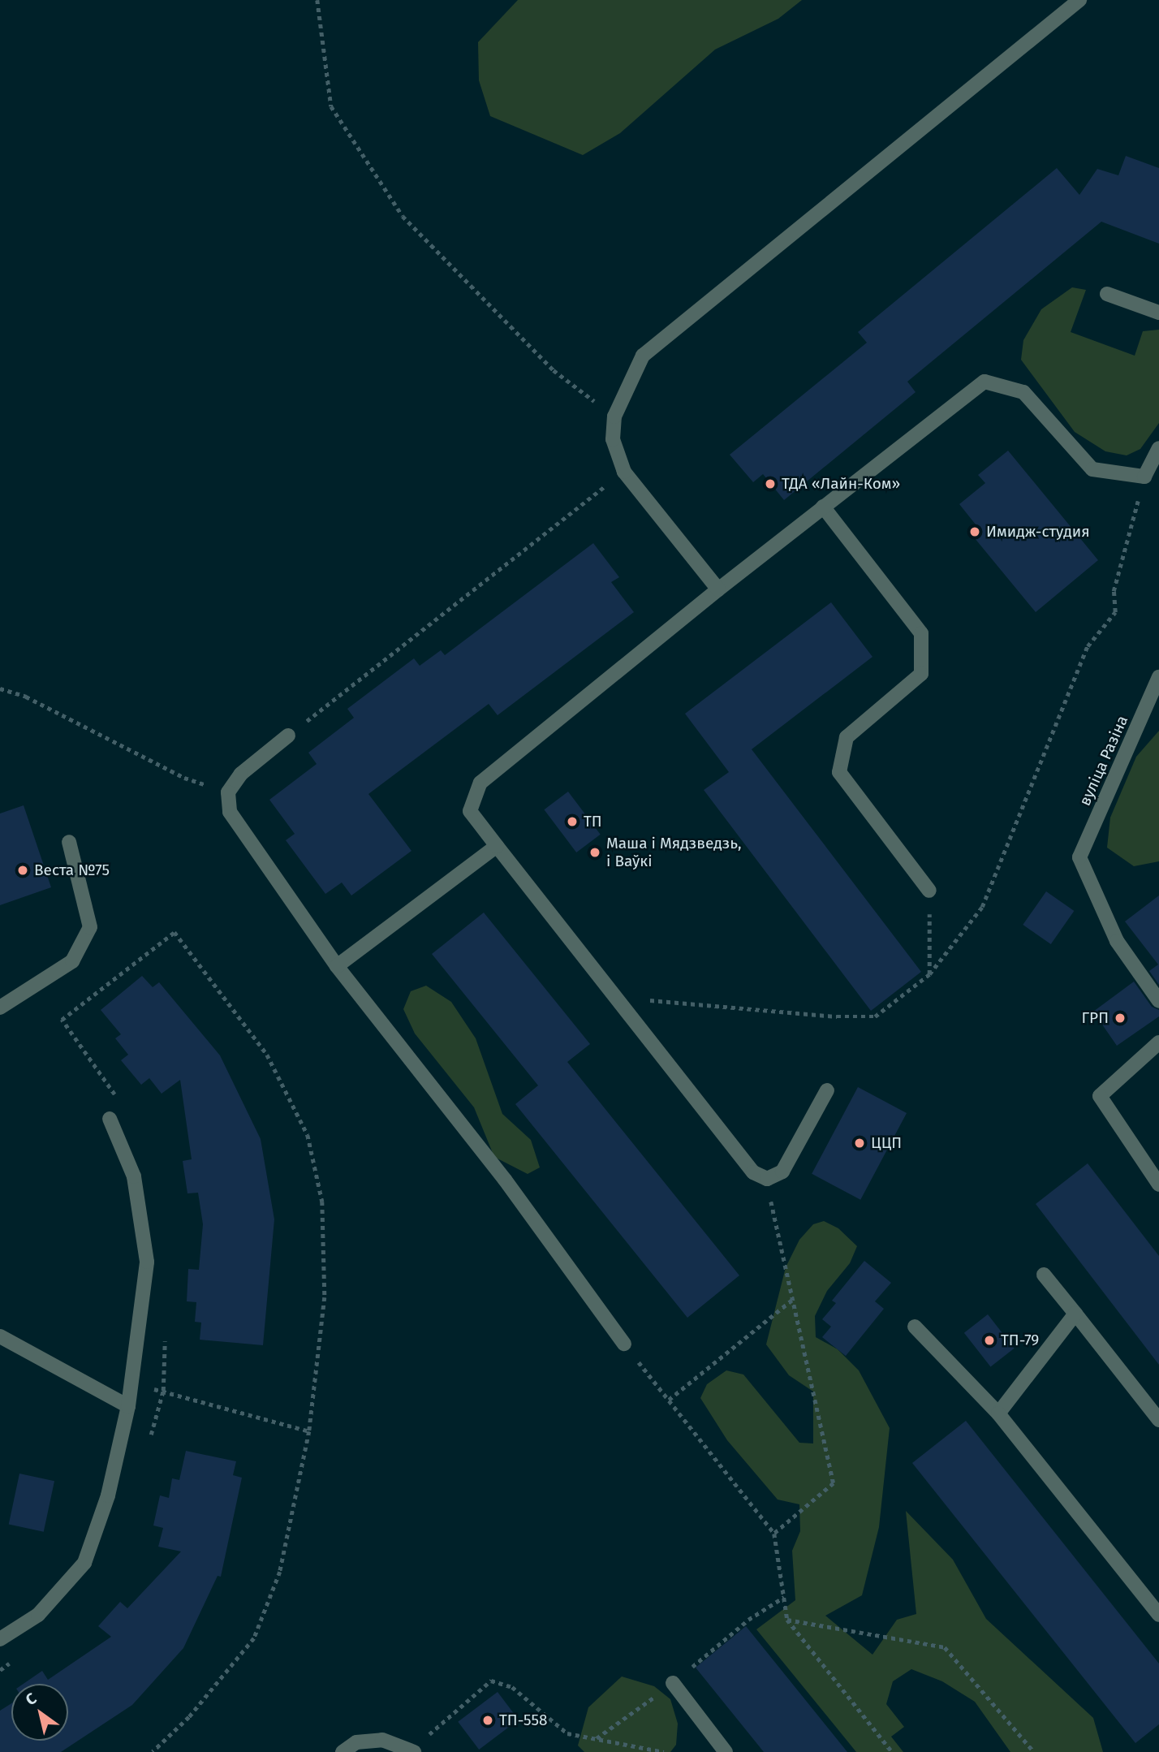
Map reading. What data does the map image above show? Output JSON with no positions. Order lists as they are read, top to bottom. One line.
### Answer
{"streets":{"street":["вуліца Разіна"]},"places":["ТДА «Лайн-Ком»","Имидж-студия","ТП","Маша і Мядзведзь, і Ваўкі","Веста №75","ГРП","ЦЦП","ТП-79","ТП-558"],"north":"top left"}
